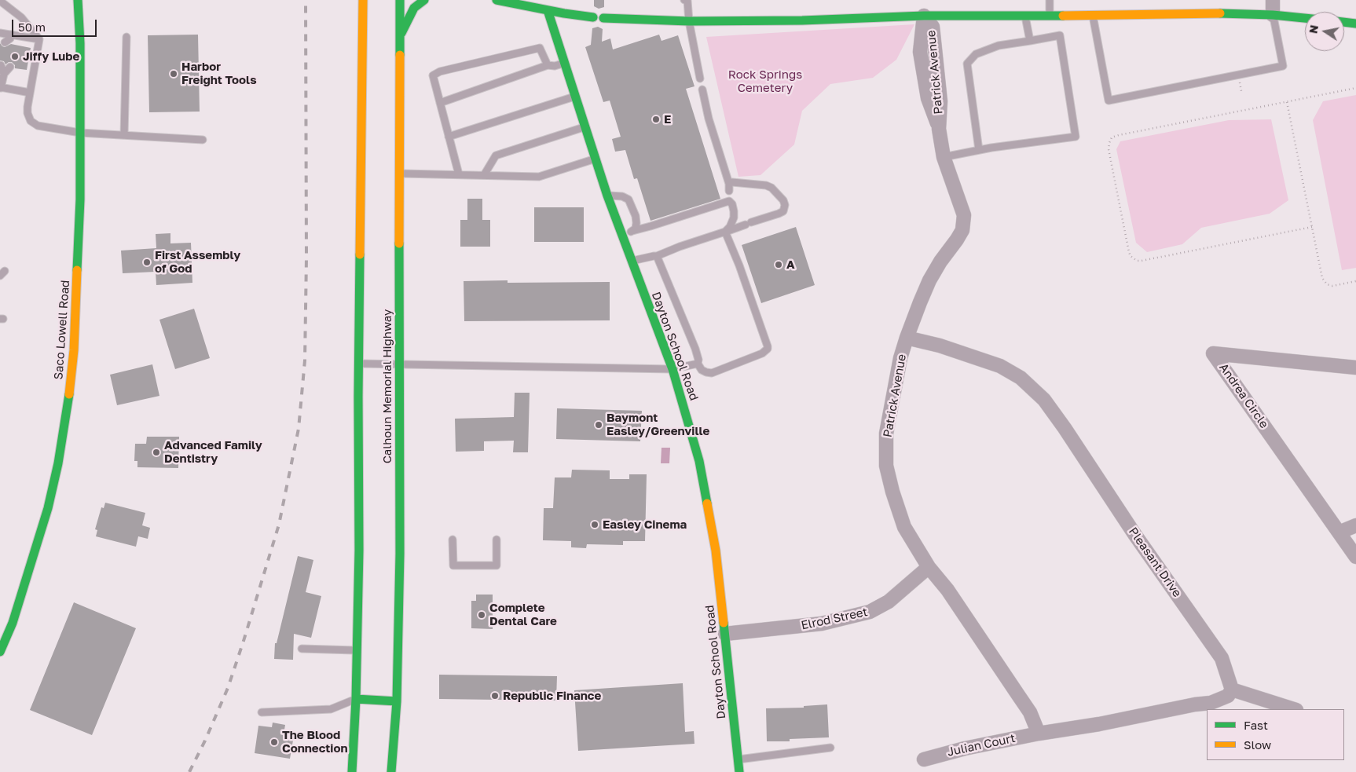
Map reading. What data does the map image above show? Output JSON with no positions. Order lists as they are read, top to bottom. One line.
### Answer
{"streets":{"main road":["Saco Lowell Road","Dayton School Road","Calhoun Memorial Highway"],"street":["Patrick Avenue","Andrea Circle","Pleasant Drive","Elrod Street","Julian Court"]},"crossings":[["Patrick Avenue","Pleasant Drive"],["Patrick Avenue","Elrod Street"],["Patrick Avenue","Julian Court"],["Dayton School Road","Elrod Street"]],"parks":["Rock Springs Cemetery"],"places":["Jiffy Lube","Harbor Freight Tools","E","First Assembly of God","A","Baymont Easley/Greenville","Advanced Family Dentistry","Easley Cinema","Complete Dental Care","Republic Finance","The Blood Connection"],"legend":["Fast","Slow"],"scale_bar":"50 m","north":"left"}
